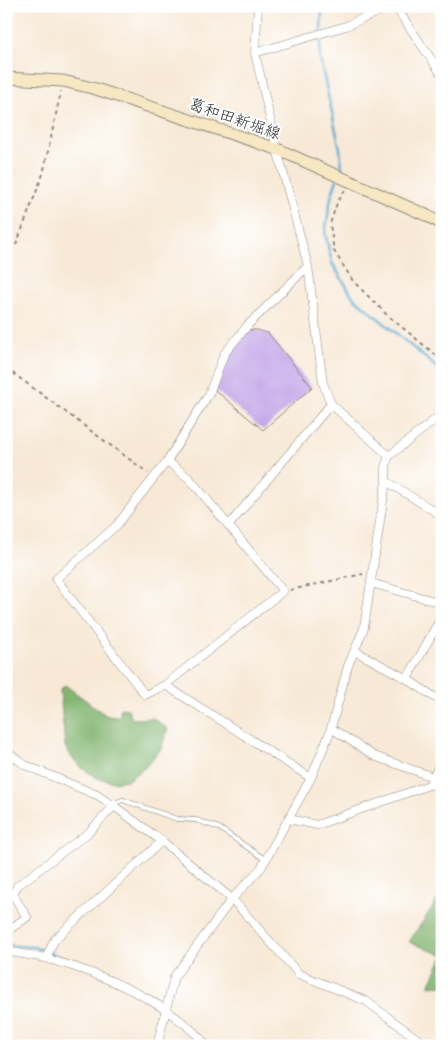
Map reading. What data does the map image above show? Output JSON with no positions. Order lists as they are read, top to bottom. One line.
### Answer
{"streets":{"main road":["葛和田新堀線"]}}
